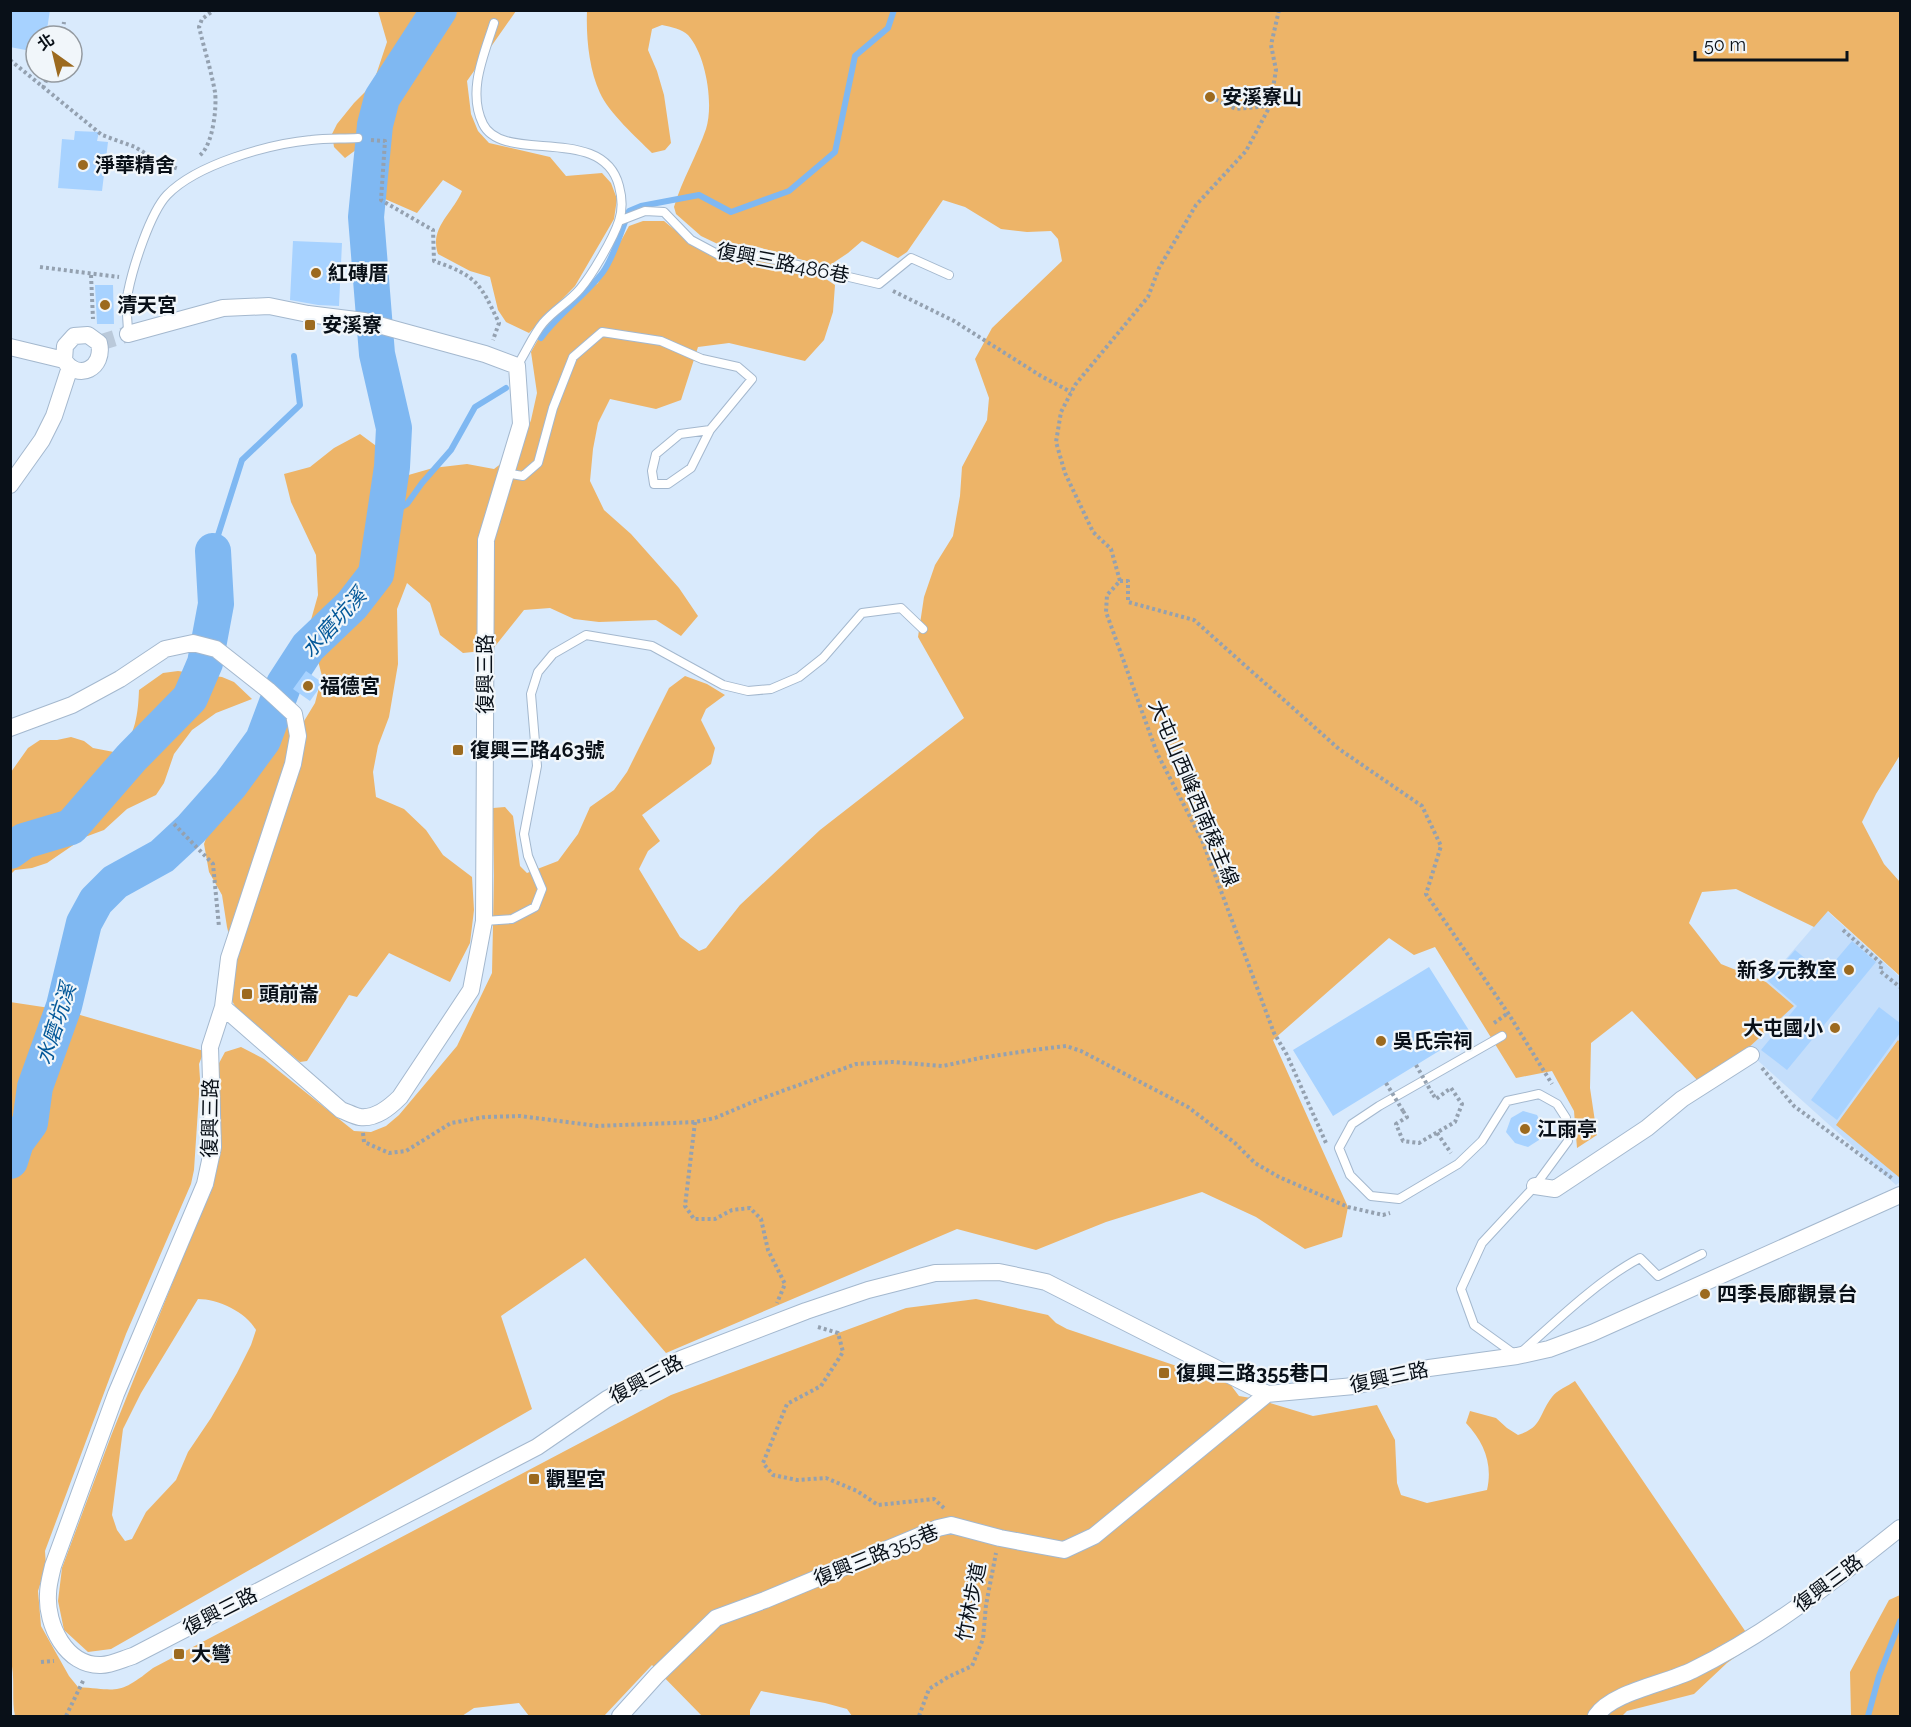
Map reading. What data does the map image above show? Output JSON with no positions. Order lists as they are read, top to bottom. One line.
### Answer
{"streets":{"street":["復興三路","復興三路355巷"],"lane":["復興三路486巷"],"path":["大屯山西峰西南稜主線","竹林步道"]},"crossings":[["復興三路","復興三路355巷"],["復興三路355巷","竹林步道"]],"water":["水磨坑溪"],"places":{"other":["安溪寮山","淨華精舍","紅磚厝","清天宮","福德宮","新多元教室","大屯國小","吳氏宗祠","江雨亭","四季長廊觀景台"],"transit":["安溪寮","復興三路463號","頭前崙","復興三路355巷口","觀聖宮","大彎"]},"scale_bar":"50 m","north":"top left"}
